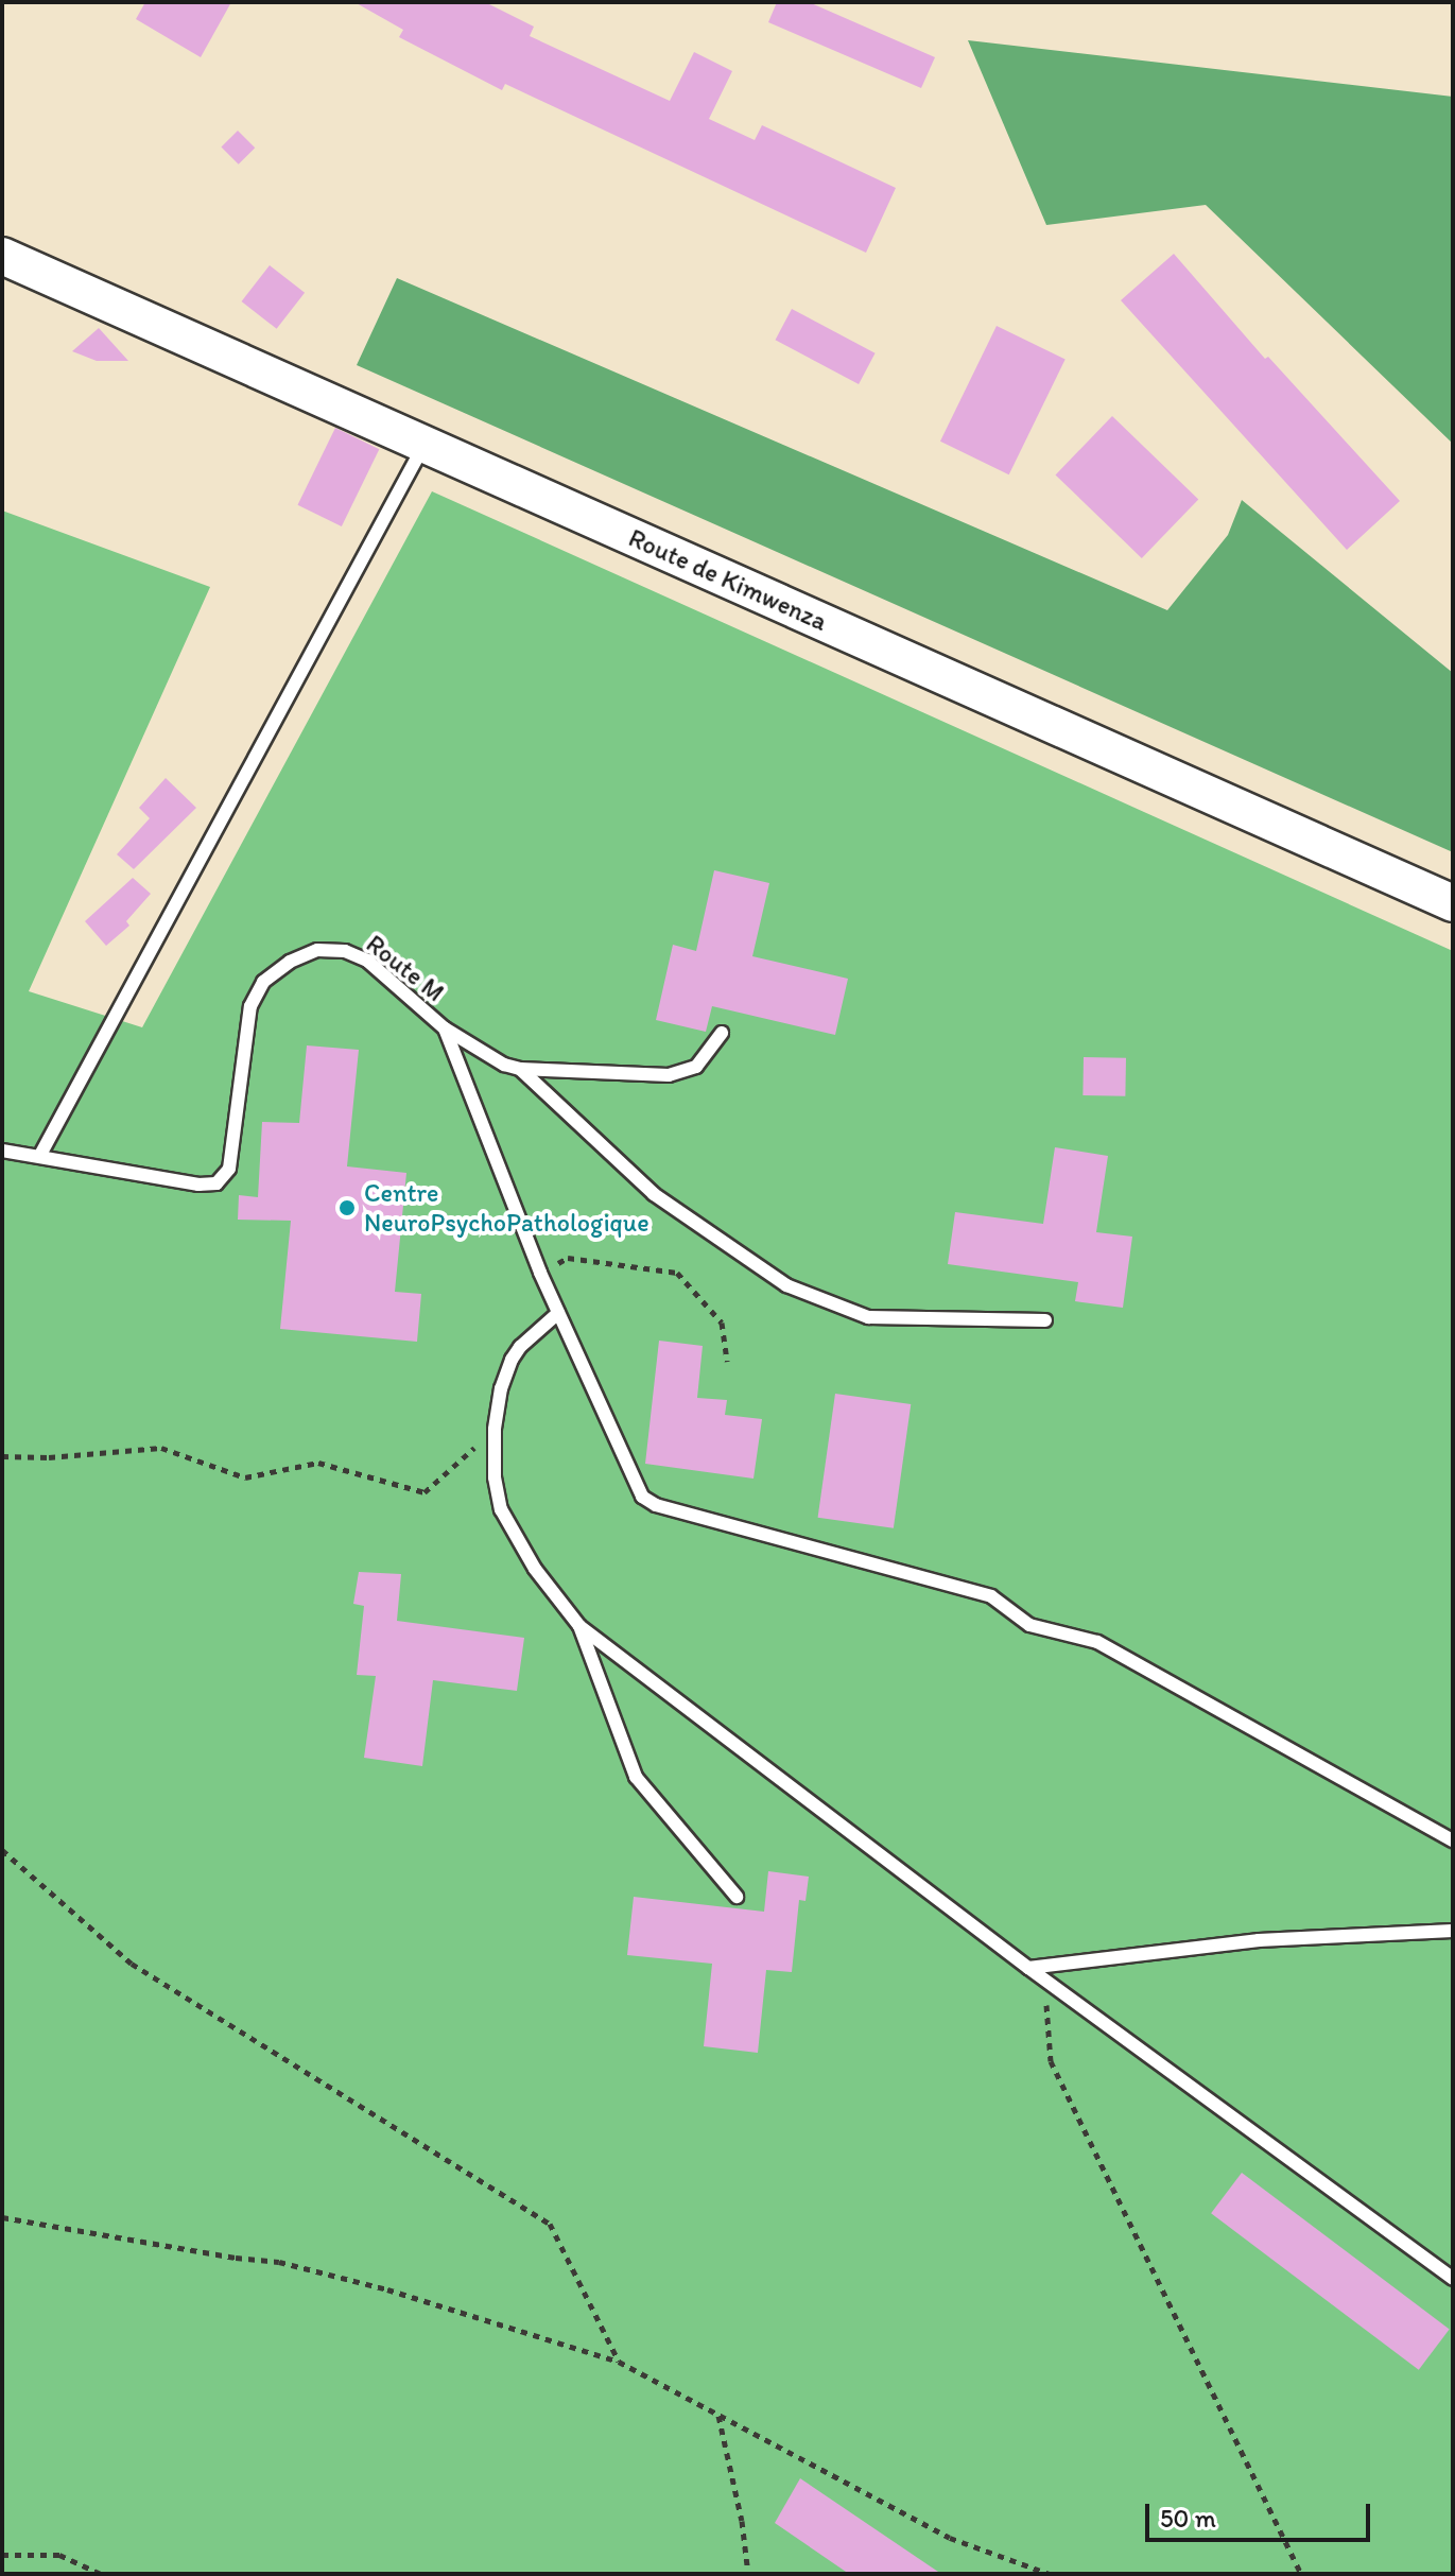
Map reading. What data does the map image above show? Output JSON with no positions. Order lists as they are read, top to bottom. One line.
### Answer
{"streets":{"street":["Route de Kimwenza"],"lane":["Route M"]},"places":["Centre NeuroPsychoPathologique"],"scale_bar":"50 m"}
